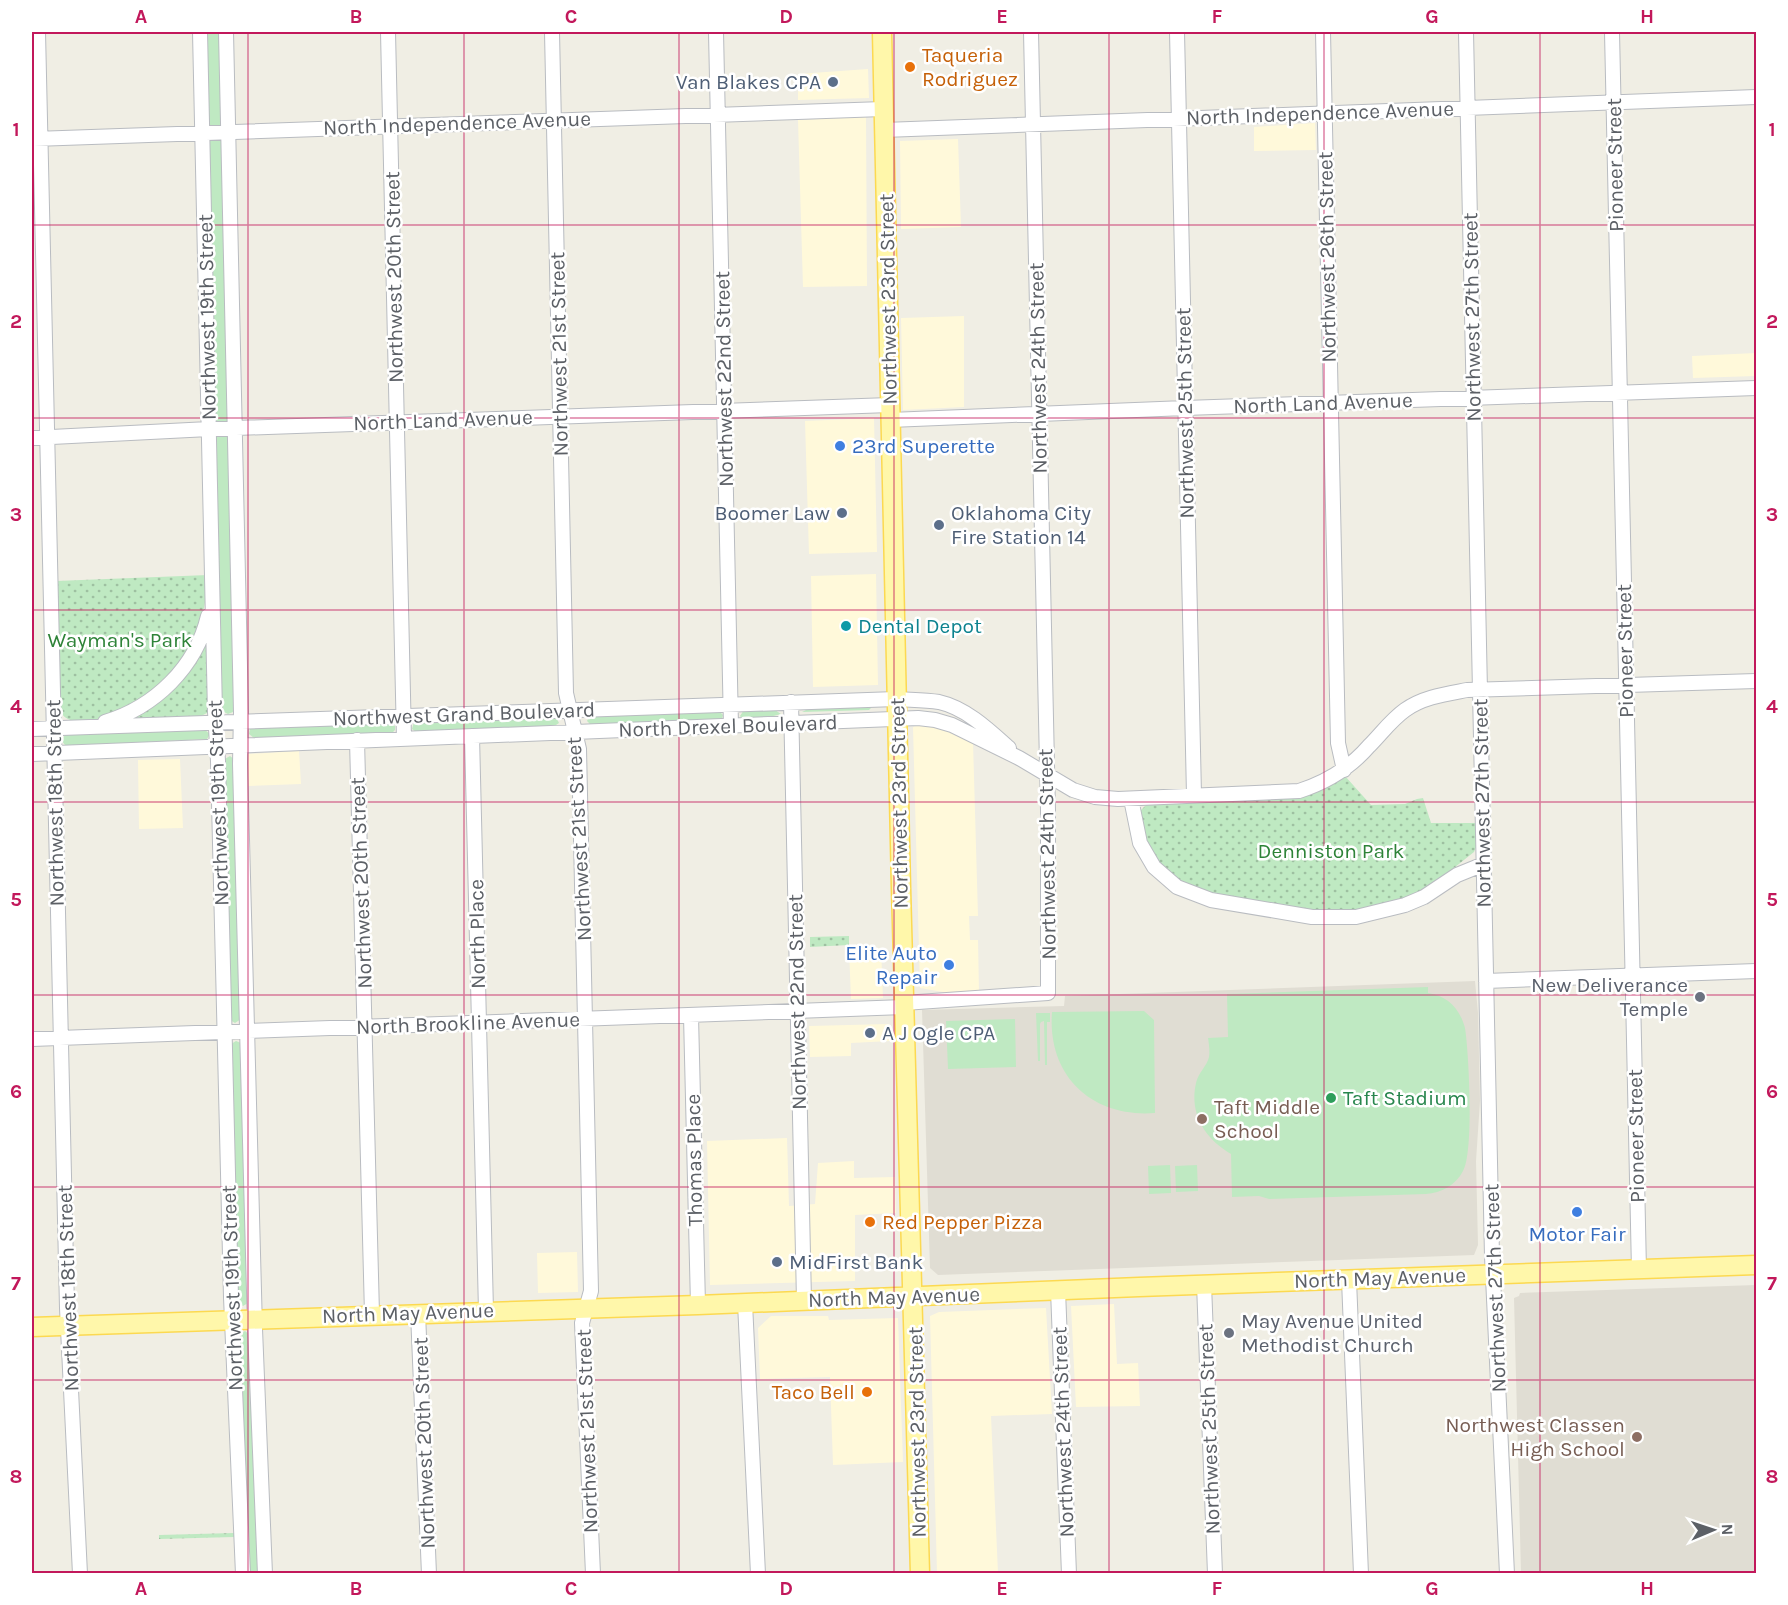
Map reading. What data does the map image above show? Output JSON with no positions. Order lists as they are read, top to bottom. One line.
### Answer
{"streets":{"main road":["Northwest 23rd Street","North May Avenue"],"street":["North Independence Avenue","Pioneer Street","Northwest 26th Street","Northwest 20th Street","Northwest 19th Street","Northwest 27th Street","Northwest 21st Street","Northwest 24th Street","Northwest 22nd Street","North Land Avenue","Northwest 25th Street","Northwest Grand Boulevard","North Drexel Boulevard","Northwest 18th Street","North Place","North Brookline Avenue","Thomas Place"]},"crossings":[["North Independence Avenue","Pioneer Street"],["North Independence Avenue","Northwest 26th Street"],["North Independence Avenue","Northwest 20th Street"],["North Independence Avenue","Northwest 23rd Street"],["North Independence Avenue","Northwest 19th Street"],["North Independence Avenue","Northwest 27th Street"],["North Independence Avenue","Northwest 21st Street"],["North Independence Avenue","Northwest 24th Street"],["North Independence Avenue","Northwest 22nd Street"],["North Independence Avenue","Northwest 25th Street"],["North Independence Avenue","Northwest 18th Street"],["Pioneer Street","North Land Avenue"],["Pioneer Street","North Drexel Boulevard"],["Pioneer Street","North May Avenue"],["Northwest 26th Street","North Land Avenue"],["Northwest 26th Street","North Drexel Boulevard"],["Northwest 20th Street","North Land Avenue"],["Northwest 20th Street","Northwest Grand Boulevard"],["Northwest 20th Street","North Drexel Boulevard"],["Northwest 20th Street","North Brookline Avenue"],["Northwest 20th Street","North May Avenue"],["Northwest 23rd Street","North Land Avenue"],["Northwest 23rd Street","Northwest Grand Boulevard"],["Northwest 23rd Street","North Drexel Boulevard"],["Northwest 23rd Street","North Brookline Avenue"],["Northwest 23rd Street","North May Avenue"],["Northwest 19th Street","North Land Avenue"],["Northwest 19th Street","Northwest Grand Boulevard"],["Northwest 19th Street","North Drexel Boulevard"],["Northwest 19th Street","North Brookline Avenue"],["Northwest 19th Street","North May Avenue"],["Northwest 27th Street","North Land Avenue"],["Northwest 27th Street","North Drexel Boulevard"],["Northwest 27th Street","North May Avenue"],["Northwest 21st Street","North Land Avenue"],["Northwest 21st Street","Northwest Grand Boulevard"],["Northwest 21st Street","North Drexel Boulevard"],["Northwest 21st Street","North Brookline Avenue"],["Northwest 21st Street","North May Avenue"],["Northwest 24th Street","North Land Avenue"],["Northwest 24th Street","North Drexel Boulevard"],["Northwest 24th Street","North Brookline Avenue"],["Northwest 24th Street","North May Avenue"],["Northwest 22nd Street","North Land Avenue"],["Northwest 22nd Street","Northwest Grand Boulevard"],["Northwest 22nd Street","North Drexel Boulevard"],["Northwest 22nd Street","North Brookline Avenue"],["Northwest 22nd Street","North May Avenue"],["North Land Avenue","Northwest 25th Street"],["North Land Avenue","Northwest 18th Street"],["Northwest 25th Street","North Drexel Boulevard"],["Northwest 25th Street","North May Avenue"],["Northwest Grand Boulevard","North Drexel Boulevard"],["Northwest Grand Boulevard","Northwest 18th Street"],["North Drexel Boulevard","Northwest 18th Street"],["North Drexel Boulevard","North Place"],["Northwest 18th Street","North Brookline Avenue"],["Northwest 18th Street","North May Avenue"],["North Place","North Brookline Avenue"],["North Place","North May Avenue"],["North Brookline Avenue","Thomas Place"],["Thomas Place","North May Avenue"]],"parks":["Wayman's Park","Denniston Park"],"places":["Taqueria Rodriguez","Van Blakes CPA","23rd Superette","Boomer Law","Oklahoma City Fire Station 14","Dental Depot","Elite Auto Repair","New Deliverance Temple","A J Ogle CPA","Taft Stadium","Taft Middle School","Motor Fair","Red Pepper Pizza","MidFirst Bank","May Avenue United Methodist Church","Taco Bell","Northwest Classen High School"],"north":"right","grid":{"columns":["A","B","C","D","E","F","G","H"],"rows":["1","2","3","4","5","6","7","8"]}}
